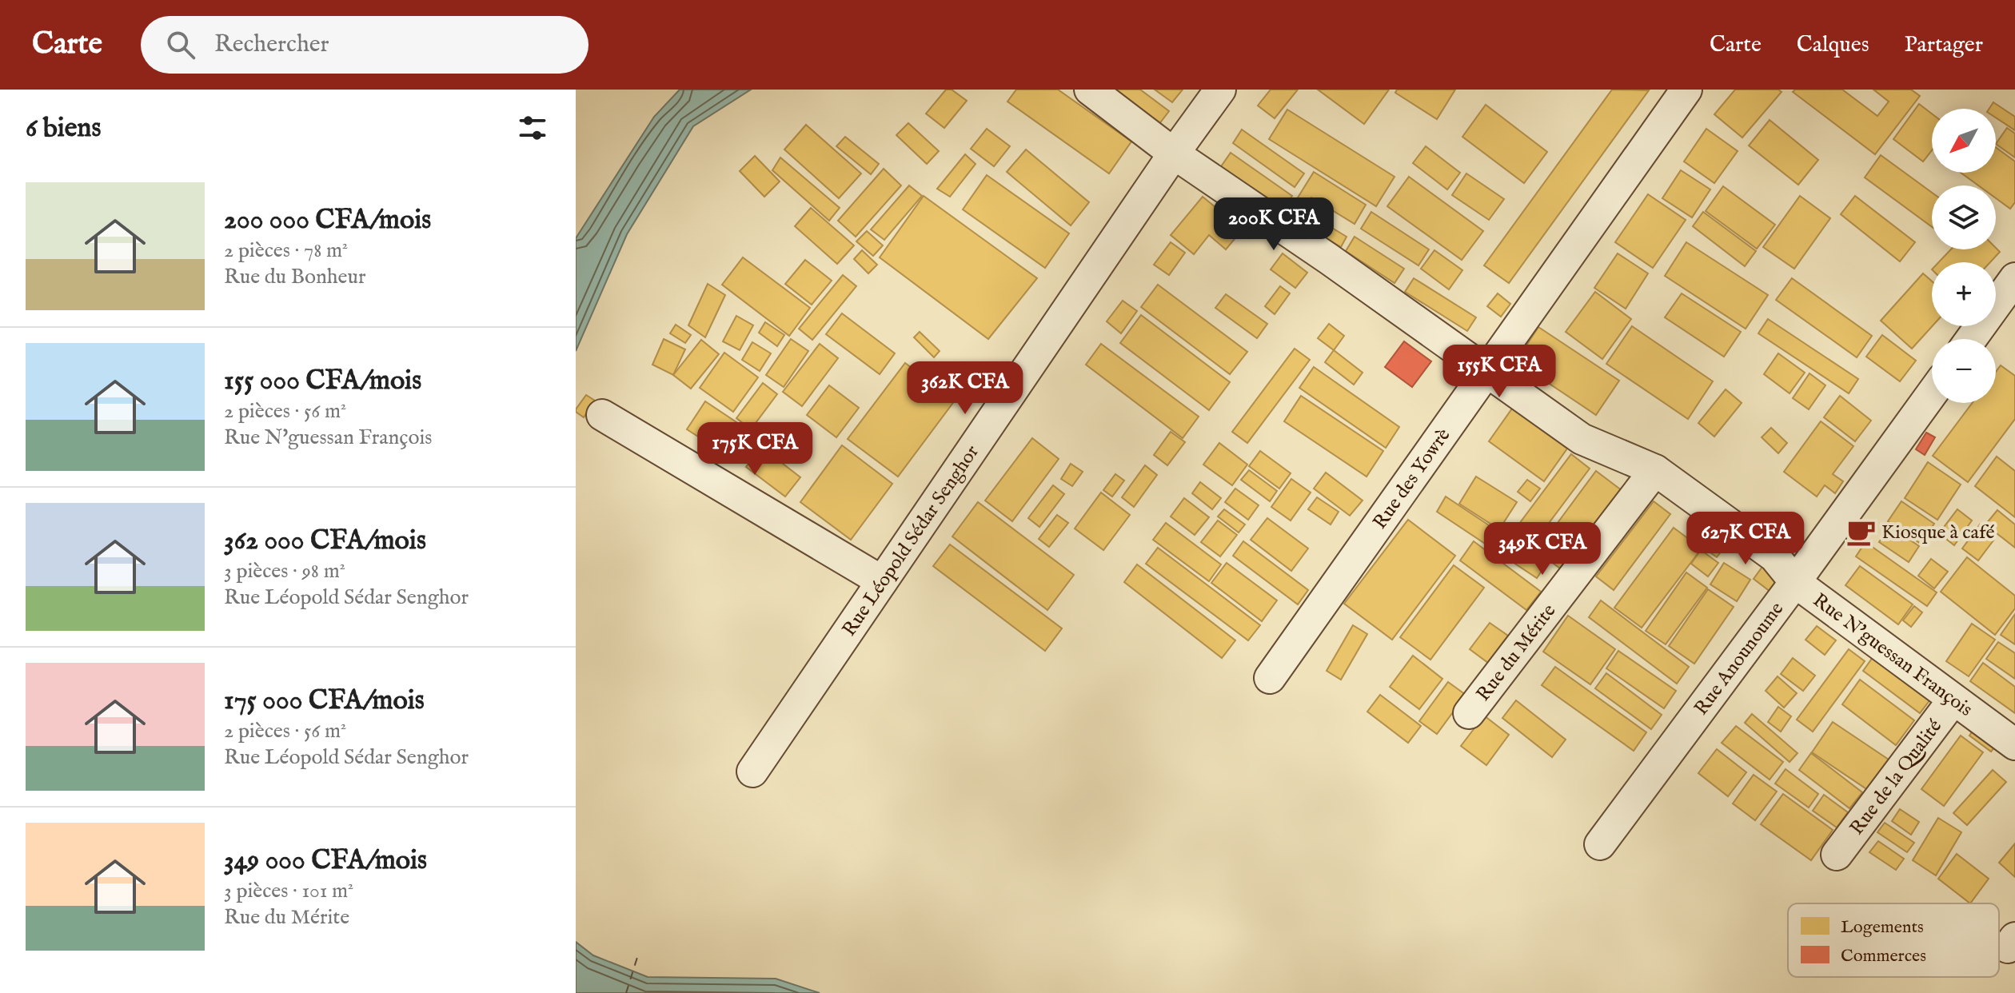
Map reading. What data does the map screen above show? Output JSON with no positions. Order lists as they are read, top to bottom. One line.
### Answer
{"streets":{"street":["Rue des Yowrè","Rue Léopold Sédar Senghor","Rue du Mérite","Rue N'guessan François","Rue Anounoume","Rue de la Qualité"]},"crossings":[["Rue des Yowrè","Rue N'guessan François"],["Rue Léopold Sédar Senghor","Rue N'guessan François"],["Rue du Mérite","Rue N'guessan François"],["Rue N'guessan François","Rue Anounoume"],["Rue N'guessan François","Rue de la Qualité"]],"places":{"cafe":["Kiosque à café"]},"legend":["Logements","Commerces"],"north":"bottom left","page":{"header":"Carte","search":"Rechercher","nav":["Carte","Calques","Partager"],"heading":"6 biens","map_buttons":["+","−"],"list":[{"name":"200 000 CFA/mois","note":"2 pièces · 78 m² · Rue du Bonheur"},{"name":"155 000 CFA/mois","note":"2 pièces · 56 m² · Rue N'guessan François"},{"name":"362 000 CFA/mois","note":"3 pièces · 98 m² · Rue Léopold Sédar Senghor"},{"name":"175 000 CFA/mois","note":"2 pièces · 56 m² · Rue Léopold Sédar Senghor"},{"name":"349 000 CFA/mois","note":"3 pièces · 101 m² · Rue du Mérite"}],"price":["200K CFA","155K CFA","362K CFA","175K CFA","627K CFA","349K CFA"]}}
